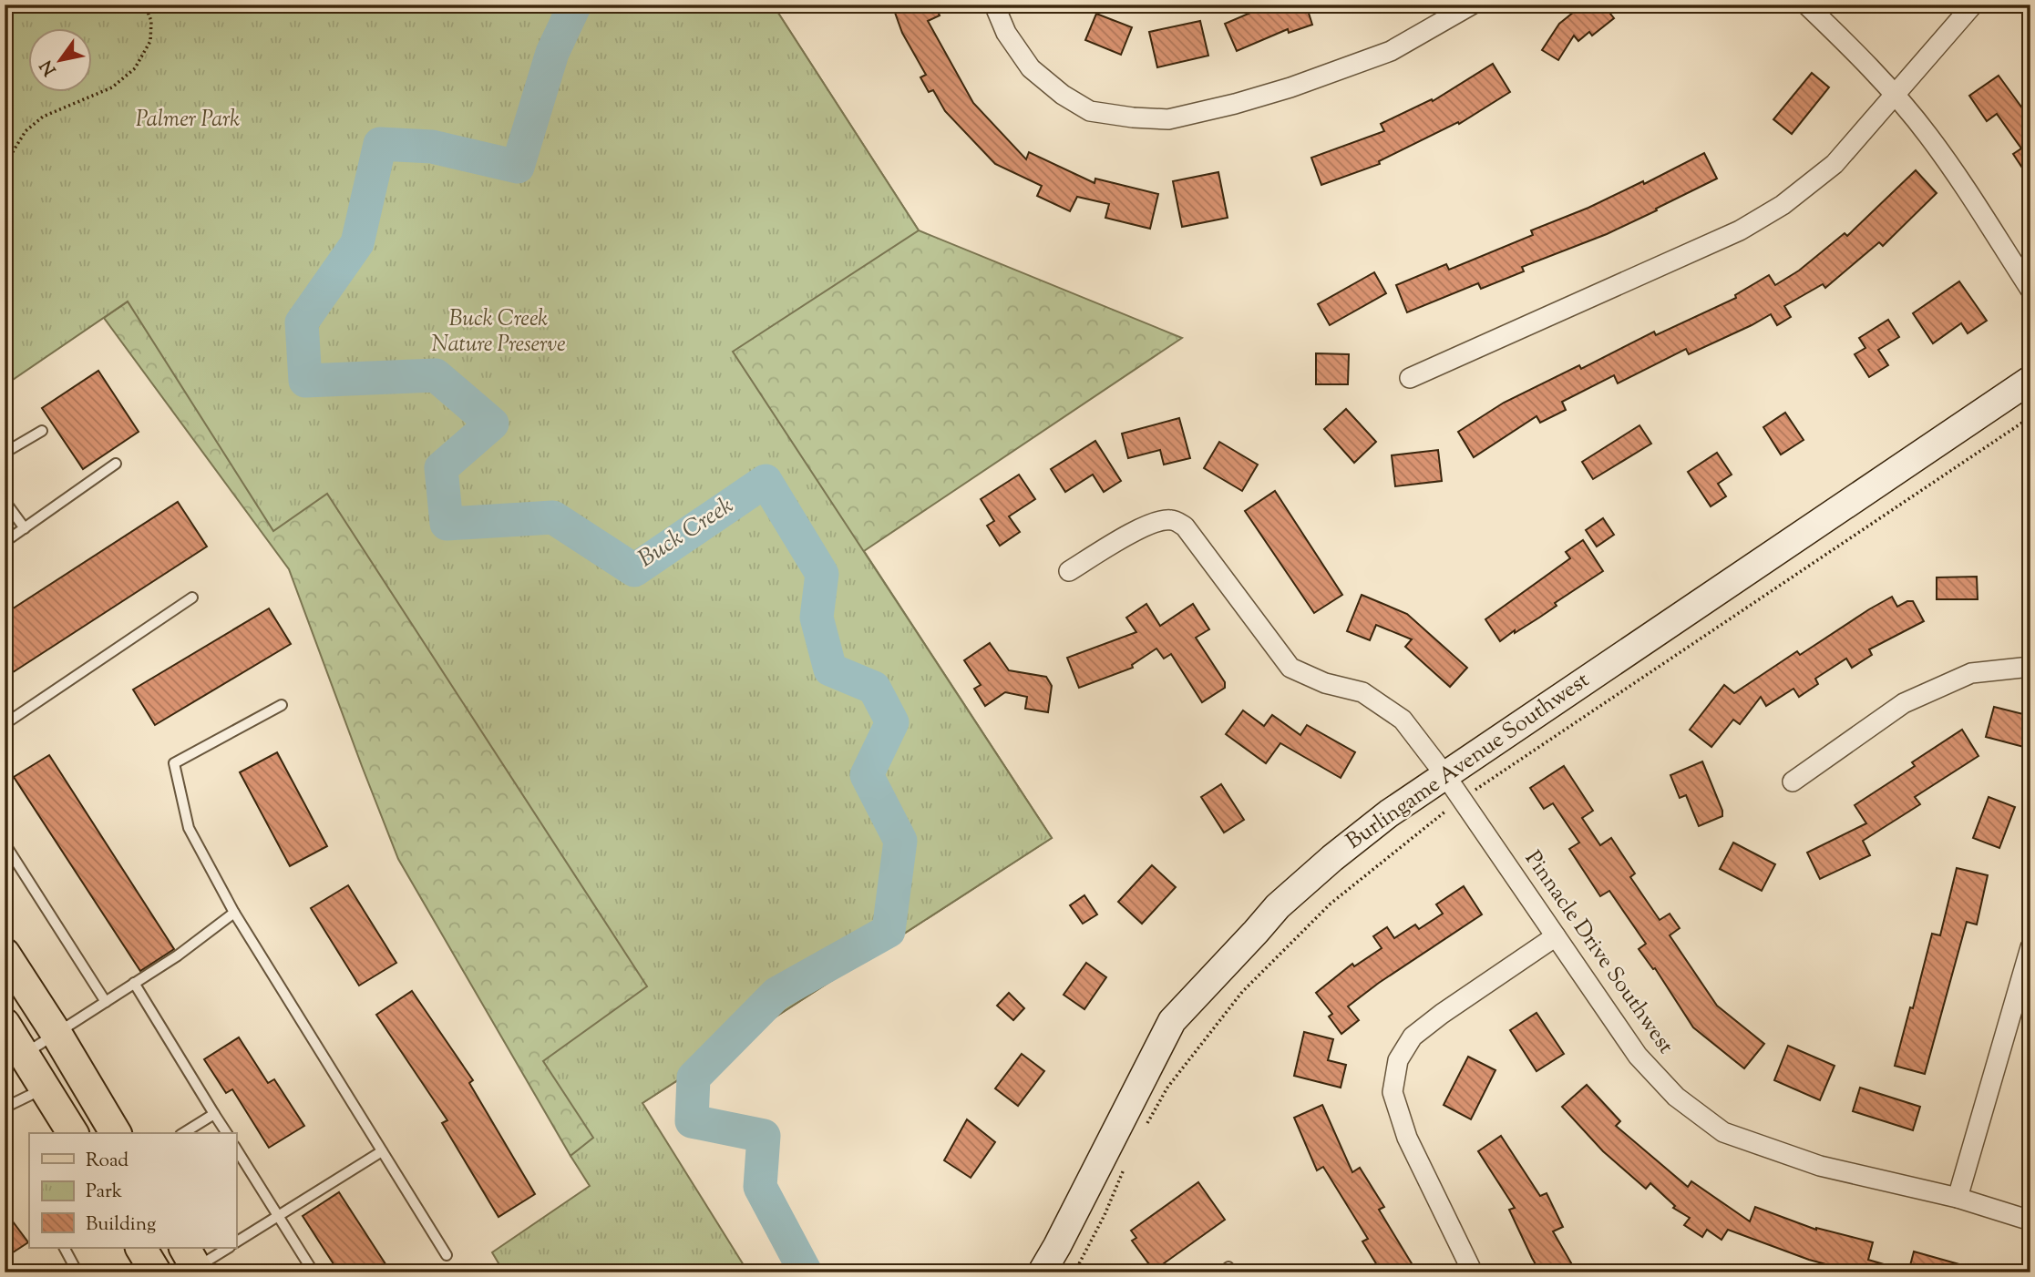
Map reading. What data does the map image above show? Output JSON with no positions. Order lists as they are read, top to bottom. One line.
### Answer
{"streets":{"street":["Burlingame Avenue Southwest","Pinnacle Drive Southwest"]},"crossings":[["Burlingame Avenue Southwest","Pinnacle Drive Southwest"]],"water":["Buck Creek"],"parks":["Palmer Park","Buck Creek Nature Preserve"],"legend":["Road","Park","Building"],"north":"bottom left"}
